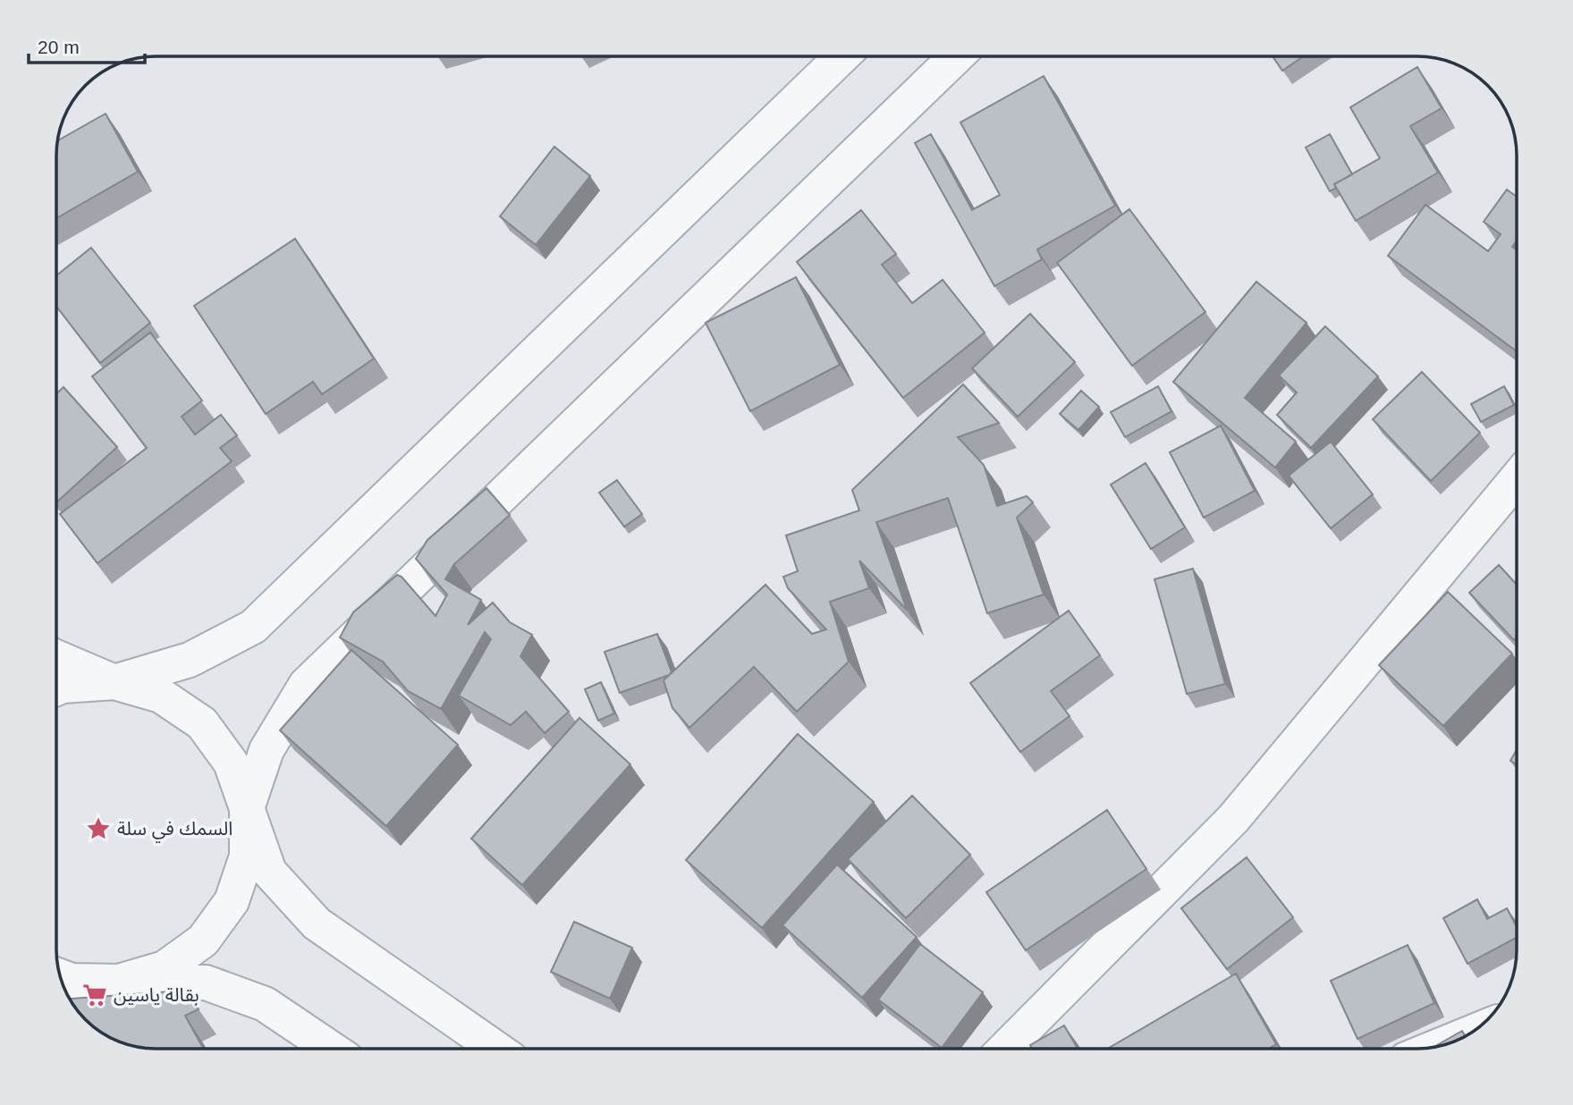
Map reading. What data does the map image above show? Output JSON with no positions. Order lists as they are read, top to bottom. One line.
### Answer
{"places":{"place":["السمك في سلة"],"supermarket":["بقالة ياسين"]},"scale_bar":"20 m"}
